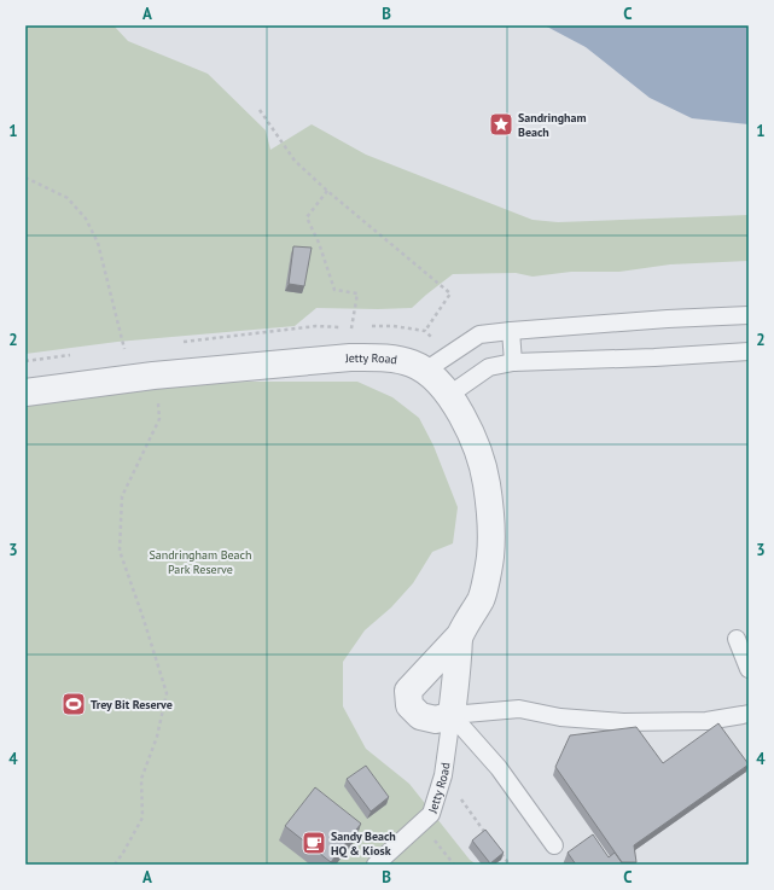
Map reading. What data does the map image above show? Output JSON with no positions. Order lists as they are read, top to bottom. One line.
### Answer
{"streets":{"street":["Jetty Road"]},"parks":["Sandringham Beach Park Reserve"],"places":{"place":["Sandringham Beach"],"sports":["Trey Bit Reserve"],"cafe":["Sandy Beach HQ & Kiosk"]},"grid":{"columns":["A","B","C"],"rows":["1","2","3","4"]}}
